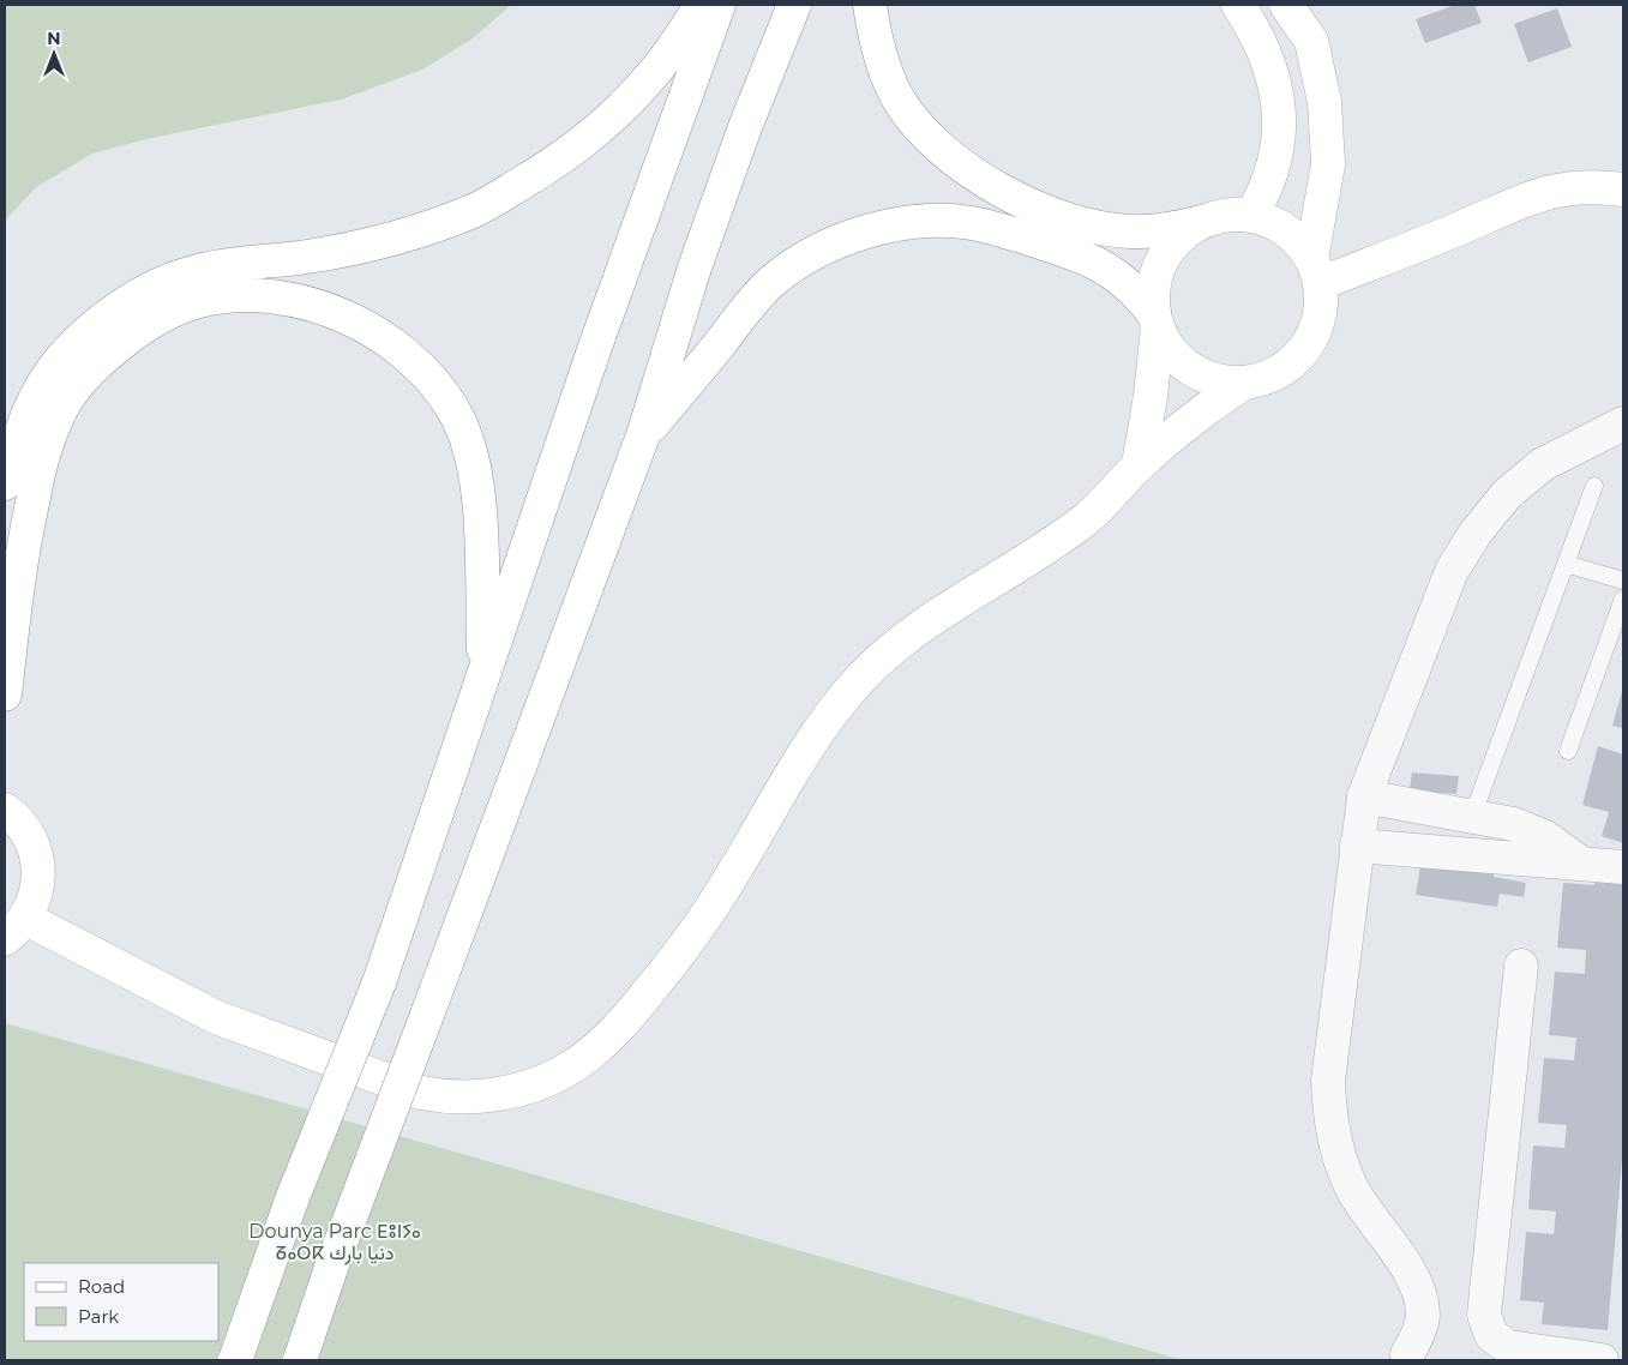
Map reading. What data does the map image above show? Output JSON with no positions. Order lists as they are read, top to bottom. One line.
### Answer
{"parks":["Dounya Parc ⴹⵓⵏⵢⴰ ⵒⴰⵔⴽ دنيا بارك"],"legend":["Road","Park"],"north":"top"}
